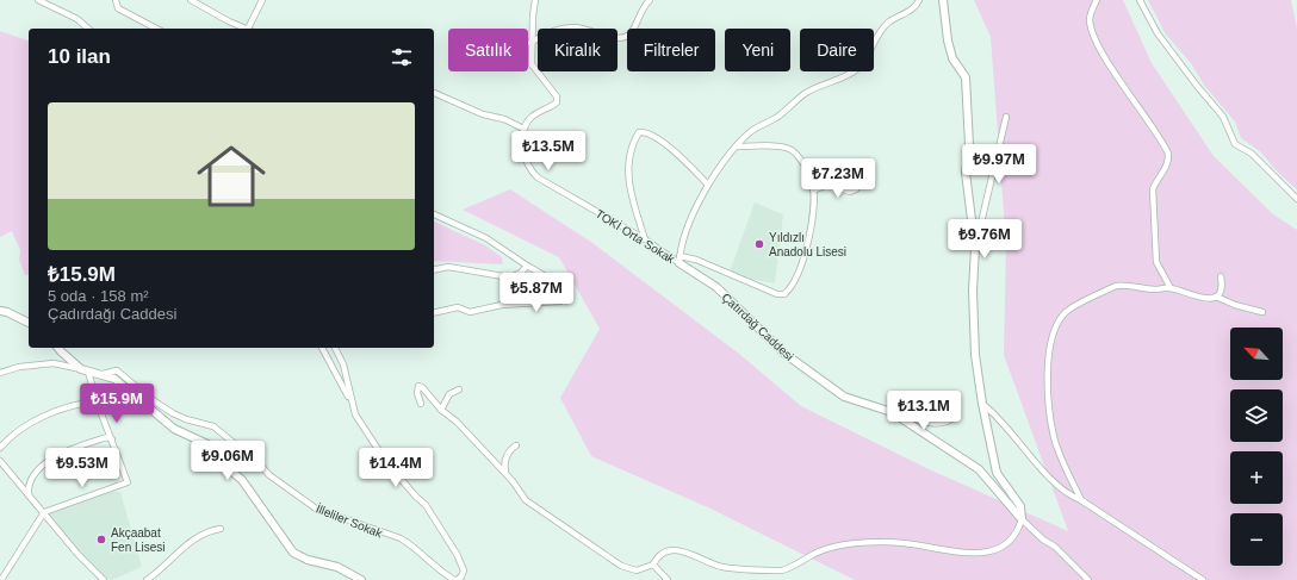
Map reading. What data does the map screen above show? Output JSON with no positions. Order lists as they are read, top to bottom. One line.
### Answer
{"streets":{"street":["TOKİ Orta Sokak","Çatırdağ Caddesi","İlleliler Sokak"]},"crossings":[["TOKİ Orta Sokak","Çatırdağ Caddesi"]],"places":["Yıldızlı Anadolu Lisesi","Akçaabat Fen Lisesi"],"north":"top left","page":{"chip":["Satılık","Kiralık","Filtreler","Yeni","Daire"],"heading":"10 ilan","list":[{"name":"₺15.9M","note":"5 oda · 158 m² · Çadırdağı Caddesi"}],"price":["₺13.5M","₺9.97M","₺7.23M","₺9.76M","₺5.87M","₺15.9M","₺13.1M","₺9.06M","₺9.53M","₺14.4M"],"map_buttons":["+","−"]}}
